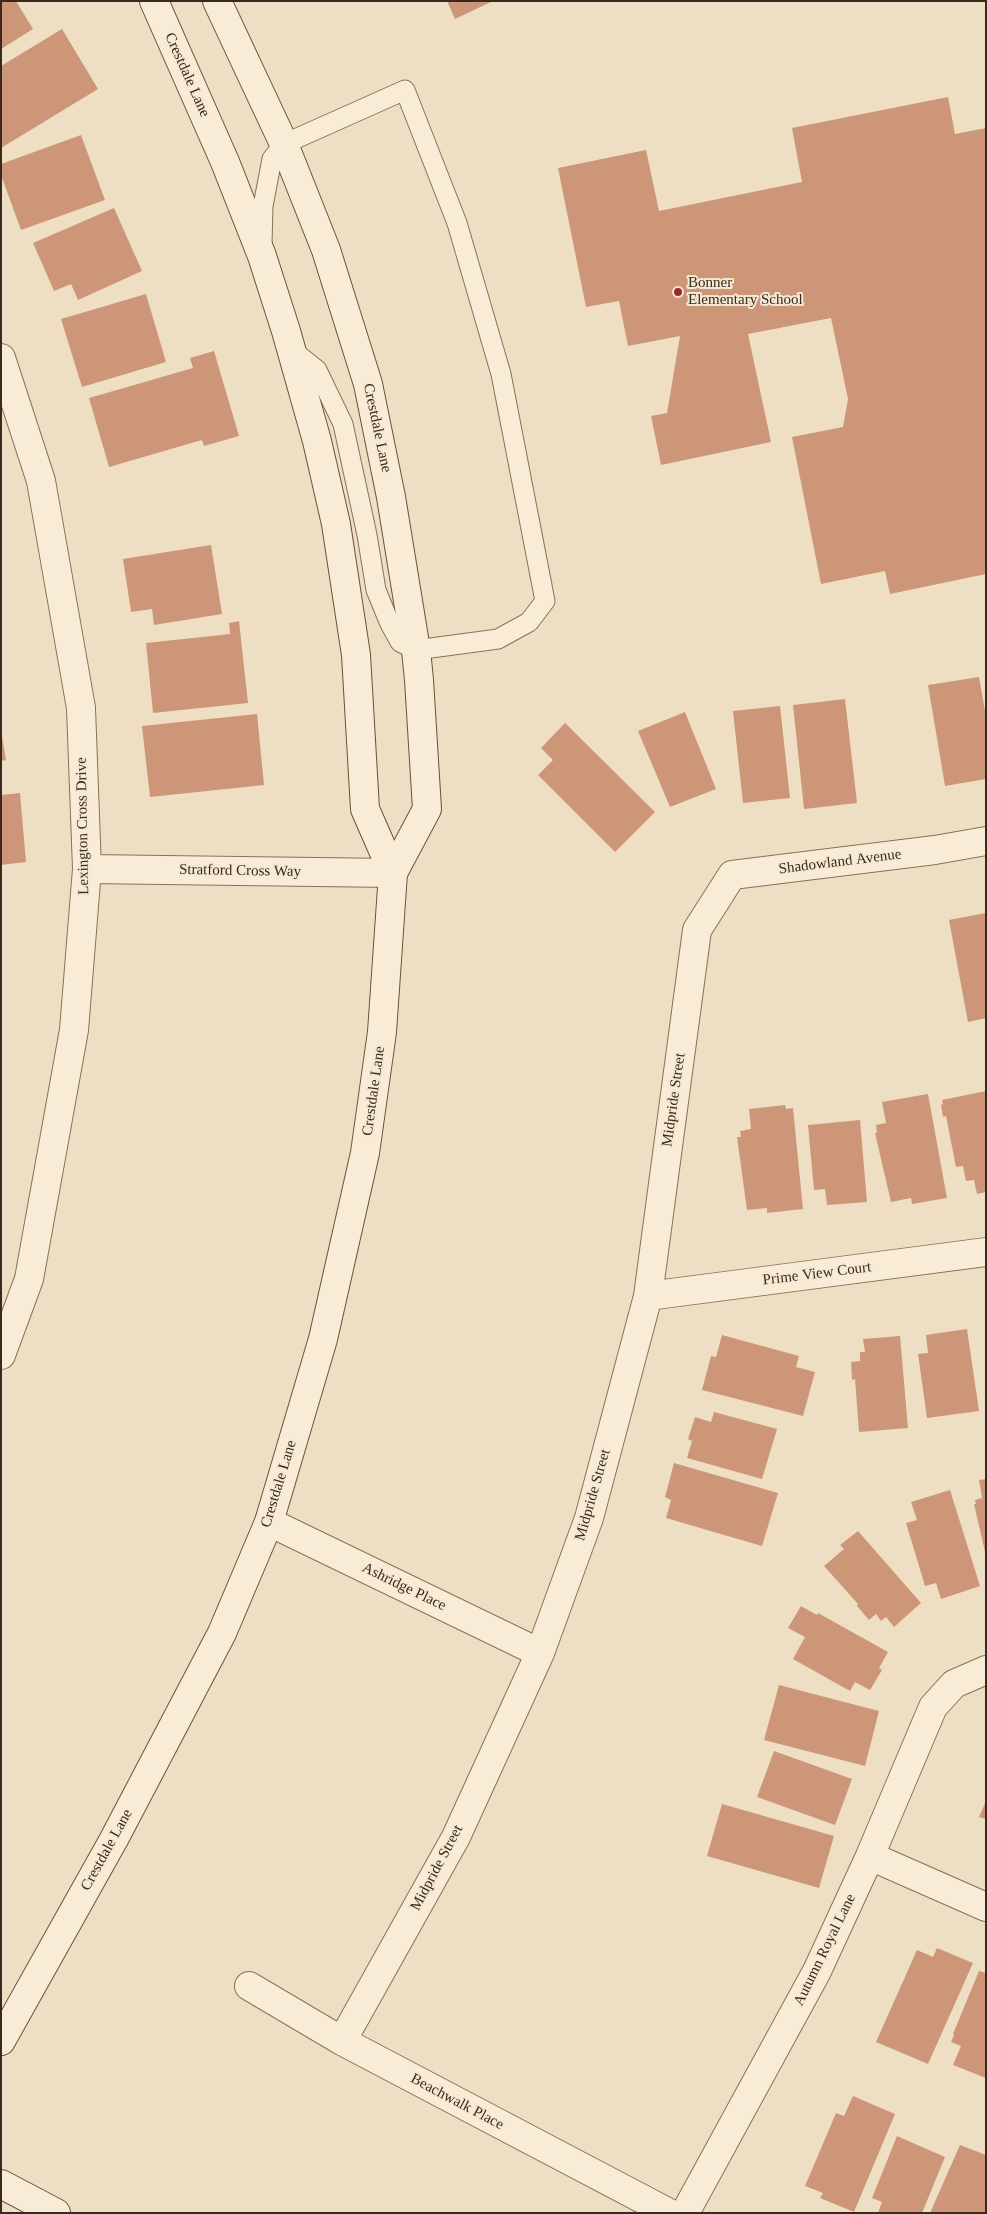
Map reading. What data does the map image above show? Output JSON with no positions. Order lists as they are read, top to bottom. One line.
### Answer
{"streets":{"street":["Crestdale Lane","Lexington Cross Drive","Shadowland Avenue","Stratford Cross Way","Midpride Street","Prime View Court","Ashridge Place","Autumn Royal Lane","Beachwalk Place"]},"crossings":[["Crestdale Lane","Stratford Cross Way"],["Crestdale Lane","Ashridge Place"],["Lexington Cross Drive","Stratford Cross Way"],["Shadowland Avenue","Midpride Street"],["Midpride Street","Prime View Court"],["Midpride Street","Ashridge Place"],["Midpride Street","Beachwalk Place"]],"places":["Bonner Elementary School"]}
